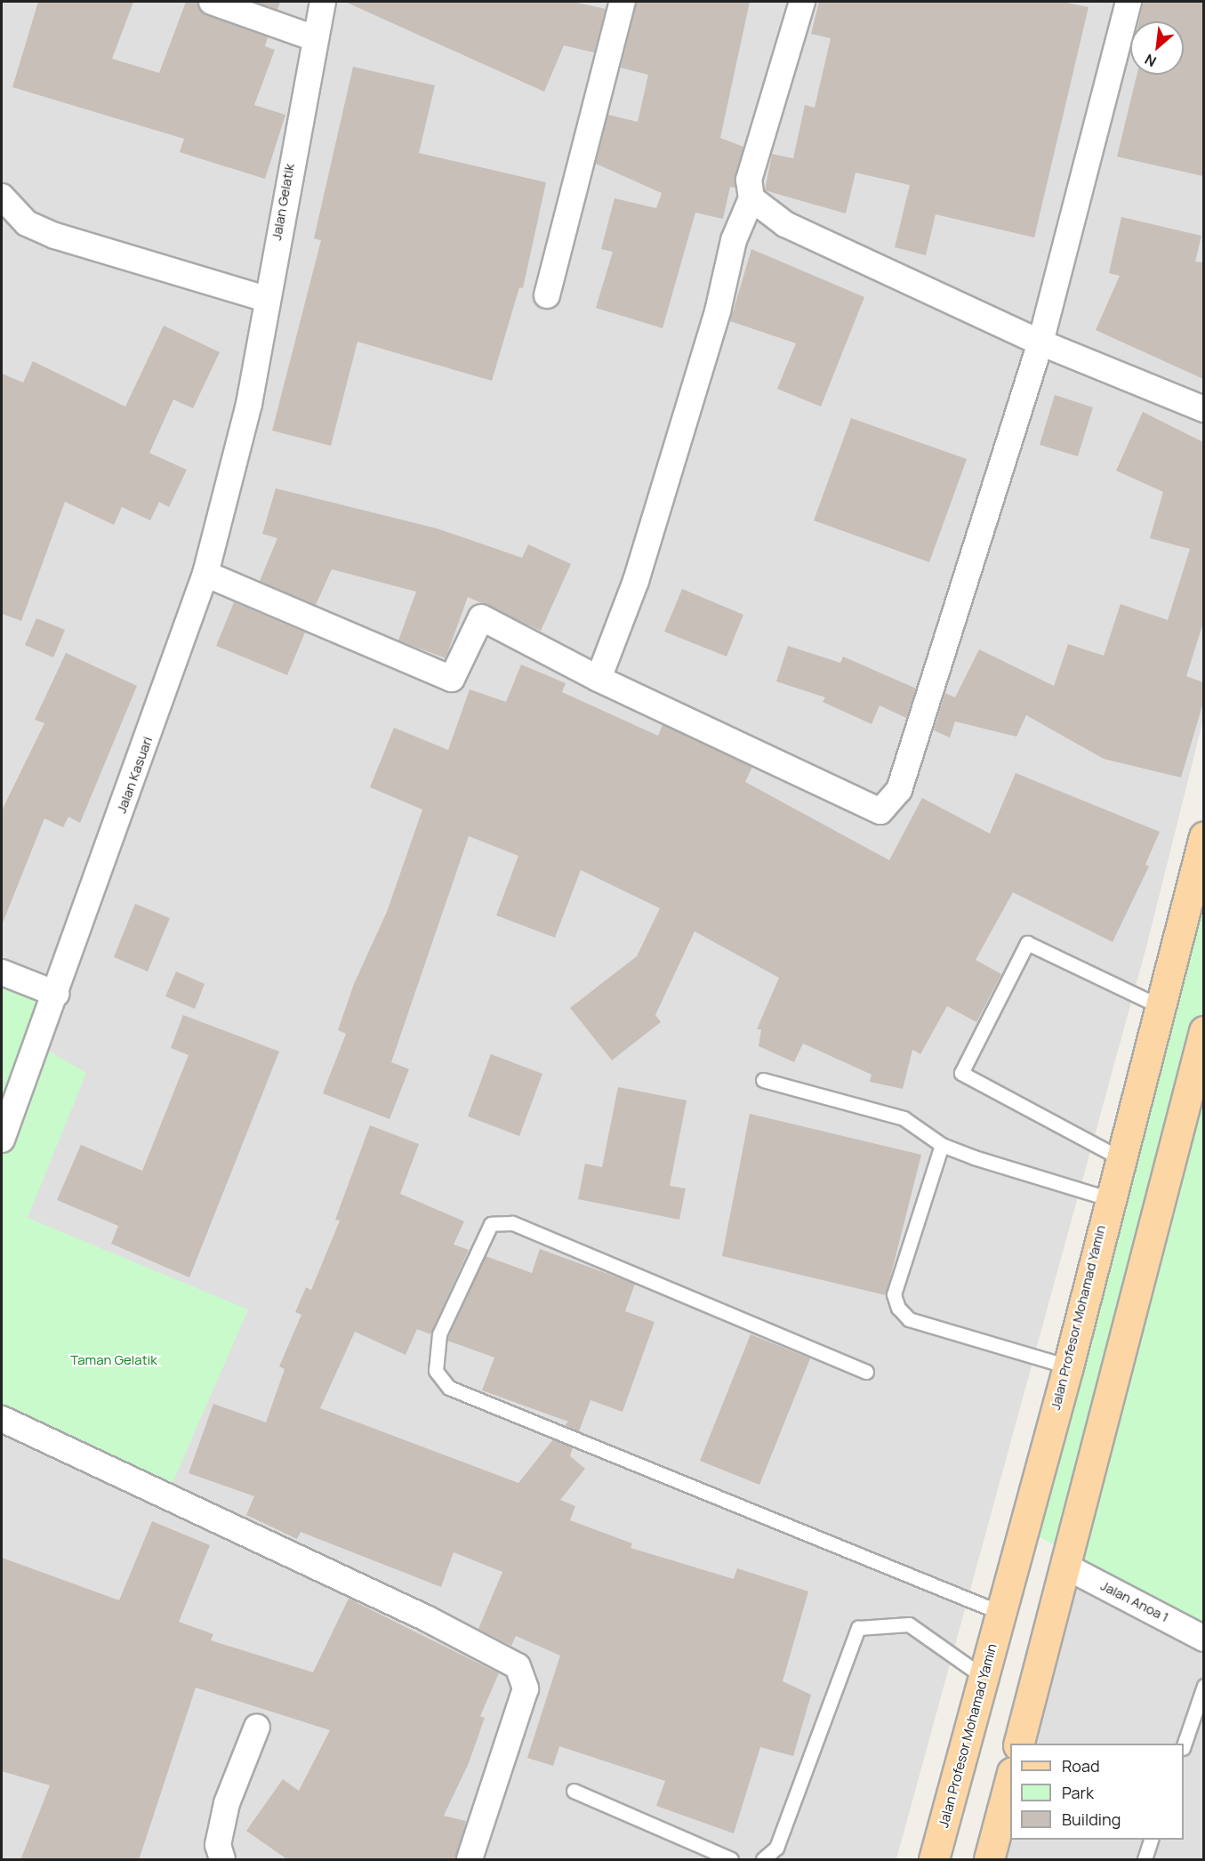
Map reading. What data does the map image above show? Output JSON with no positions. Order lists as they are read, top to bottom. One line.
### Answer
{"streets":{"main road":["Jalan Profesor Mohamad Yamin"],"street":["Jalan Gelatik","Jalan Kasuari","Jalan Anoa 1"]},"crossings":[["Jalan Gelatik","Jalan Kasuari"]],"parks":["Taman Gelatik"],"legend":["Road","Park","Building"],"north":"bottom left"}
